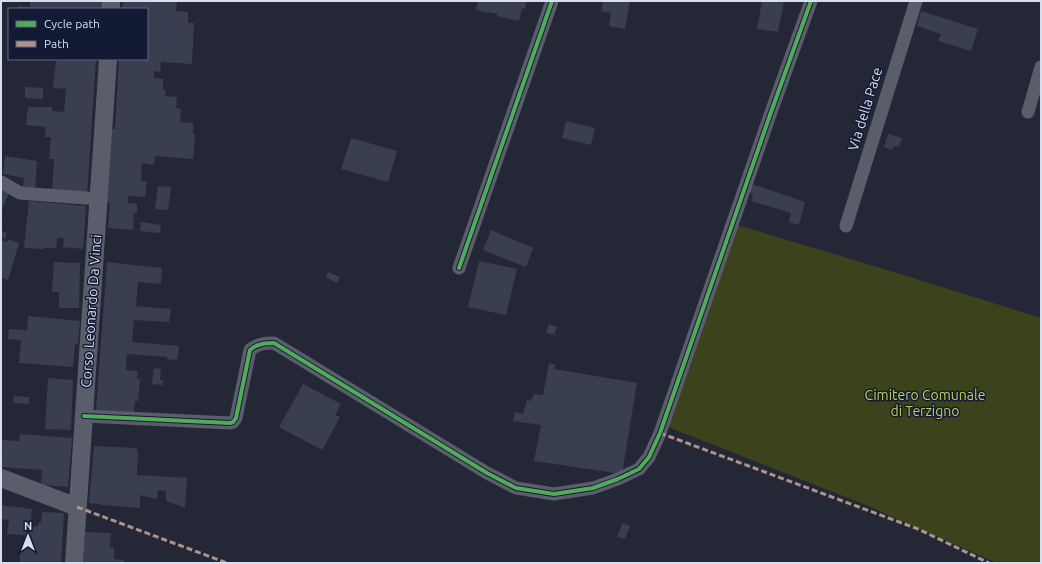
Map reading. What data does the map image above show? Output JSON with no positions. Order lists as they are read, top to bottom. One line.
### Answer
{"streets":{"main road":["Corso Leonardo Da Vinci"],"street":["Via della Pace"]},"parks":["Cimitero Comunale di Terzigno"],"legend":["Cycle path","Path"],"north":"top"}
